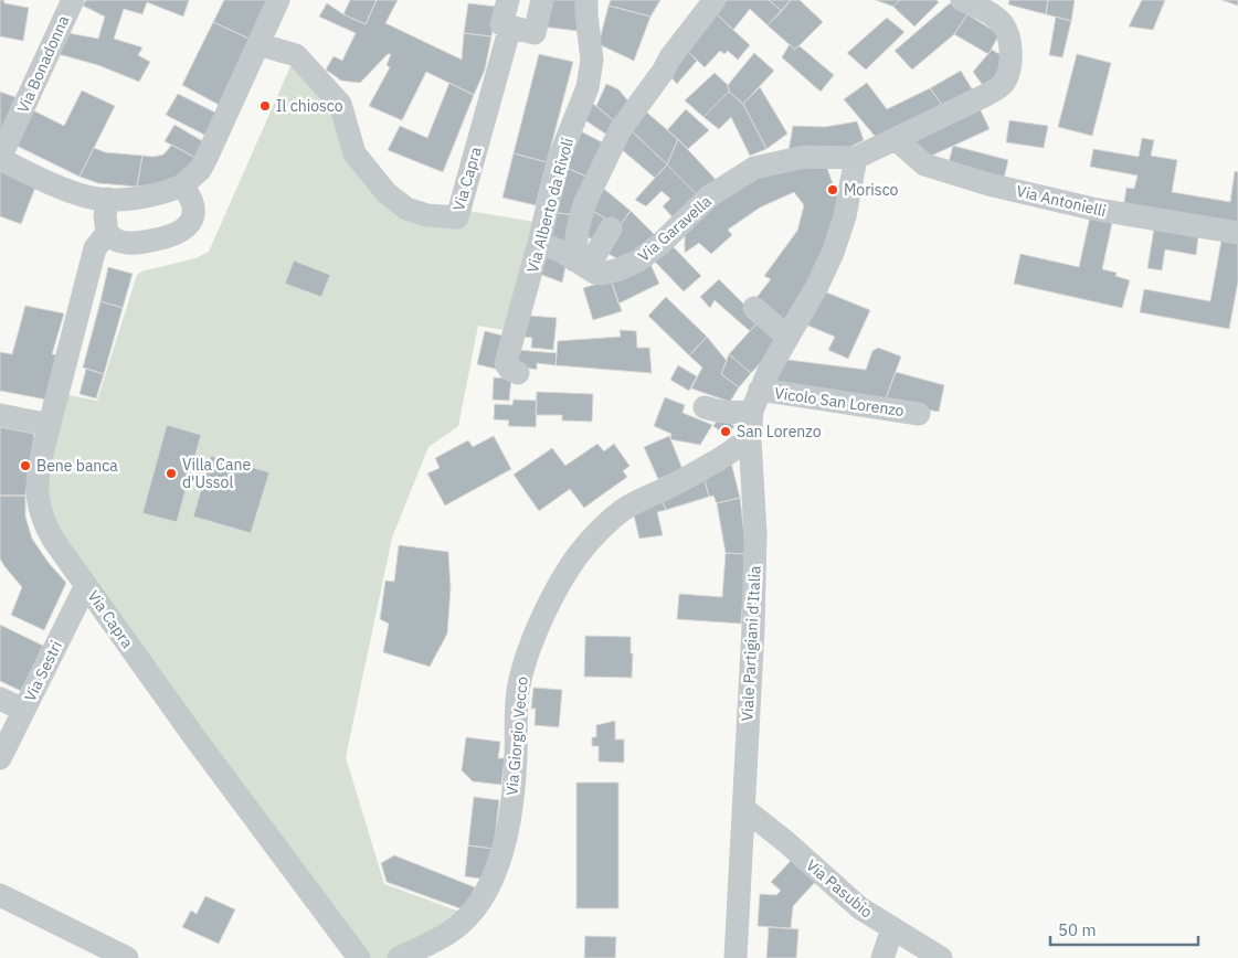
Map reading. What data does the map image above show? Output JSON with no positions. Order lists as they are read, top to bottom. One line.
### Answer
{"streets":{"street":["Via Bonadonna","Via Capra","Via Antonielli","Via Alberto da Rivoli","Via Garavella","Vicolo San Lorenzo","Viale Partigiani d'Italia","Via Sestri","Via Giorgio Vecco","Via Pasubio"]},"crossings":[["Via Capra","Via Sestri"],["Via Alberto da Rivoli","Via Garavella"],["Via Garavella","Viale Partigiani d'Italia"],["Vicolo San Lorenzo","Viale Partigiani d'Italia"],["Viale Partigiani d'Italia","Via Giorgio Vecco"],["Viale Partigiani d'Italia","Via Pasubio"]],"places":["Il chiosco","Morisco","San Lorenzo","Bene banca","Villa Cane d'Ussol"],"scale_bar":"50 m"}
